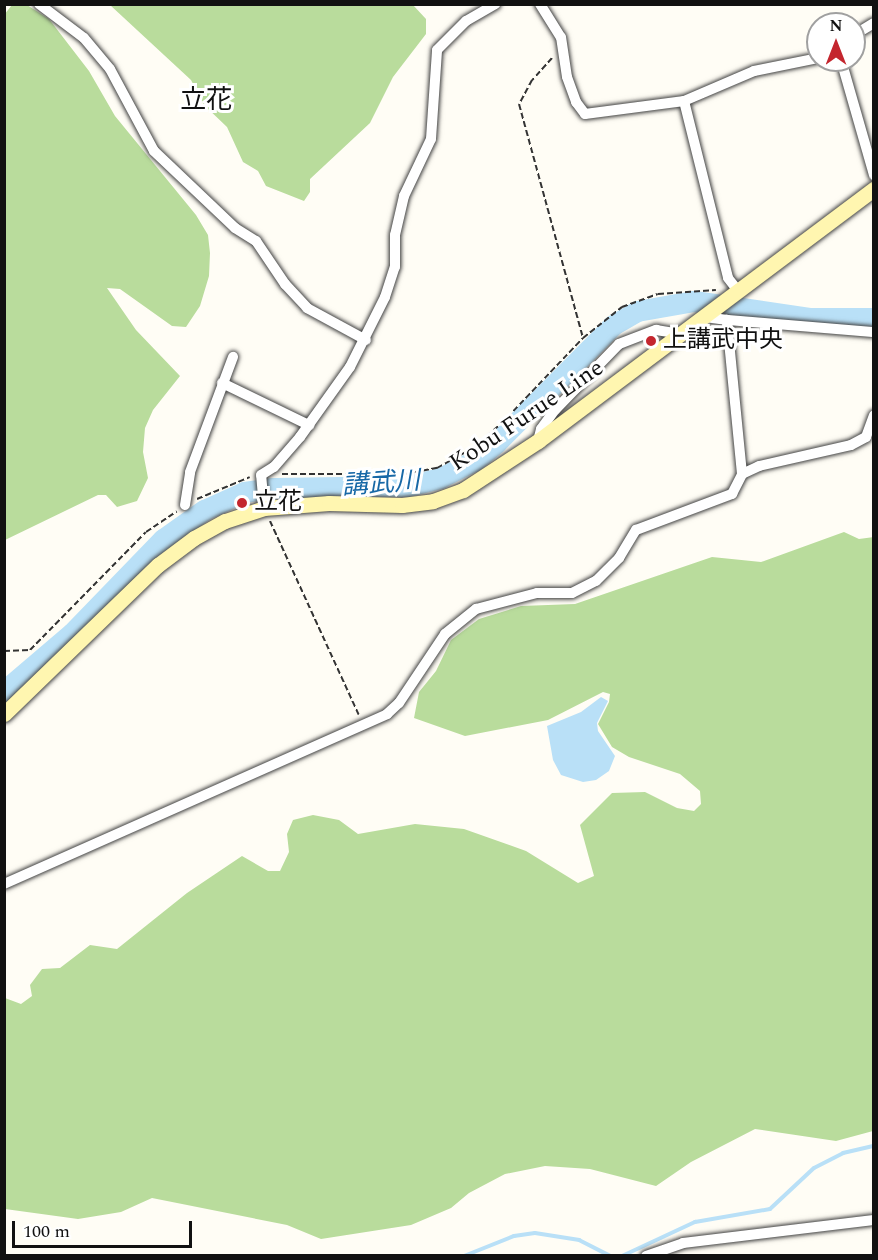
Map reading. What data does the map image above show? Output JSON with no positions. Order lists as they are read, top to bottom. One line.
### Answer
{"streets":{"main road":["Kobu Furue Line"]},"districts":["立花"],"water":["講武川"],"places":["上講武中央","立花"],"scale_bar":"100 m","north":"top"}
